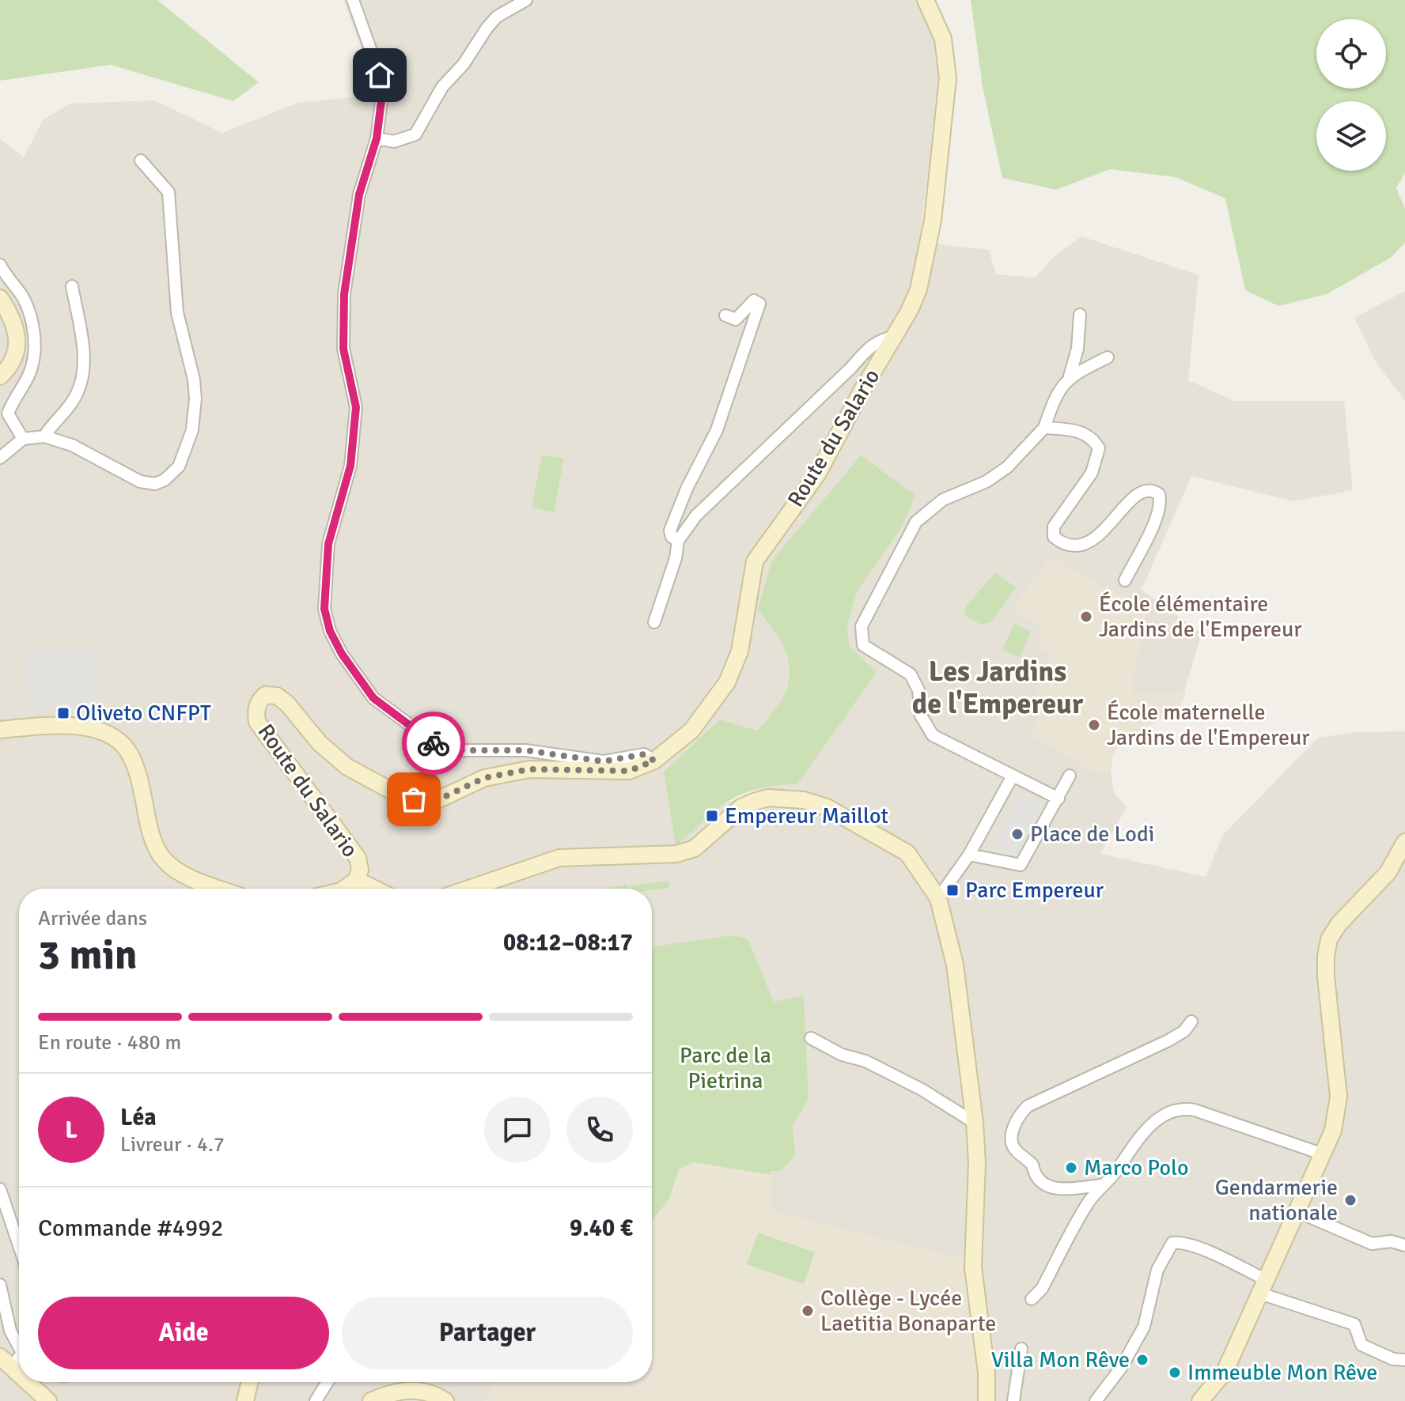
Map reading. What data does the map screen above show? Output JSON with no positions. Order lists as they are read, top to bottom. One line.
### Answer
{"streets":{"main road":["Route du Salario"]},"districts":["Les Jardins de l'Empereur"],"parks":["Parc de la Pietrina"],"places":{"other":["École élémentaire Jardins de l'Empereur","École maternelle Jardins de l'Empereur","Place de Lodi","Marco Polo","Gendarmerie nationale","Collège - Lycée Laetitia Bonaparte","Villa Mon Rêve","Immeuble Mon Rêve"],"transit":["Oliveto CNFPT","Empereur Maillot","Parc Empereur"]},"page":{"heading":["3 min","Arrivée dans","08:12–08:17"],"panel":["Léa","Livreur · 4.7","Commande #4992","9.40 €"],"bar":"En route · 480 m","round":"L","buttons":["Aide","Partager"]}}
